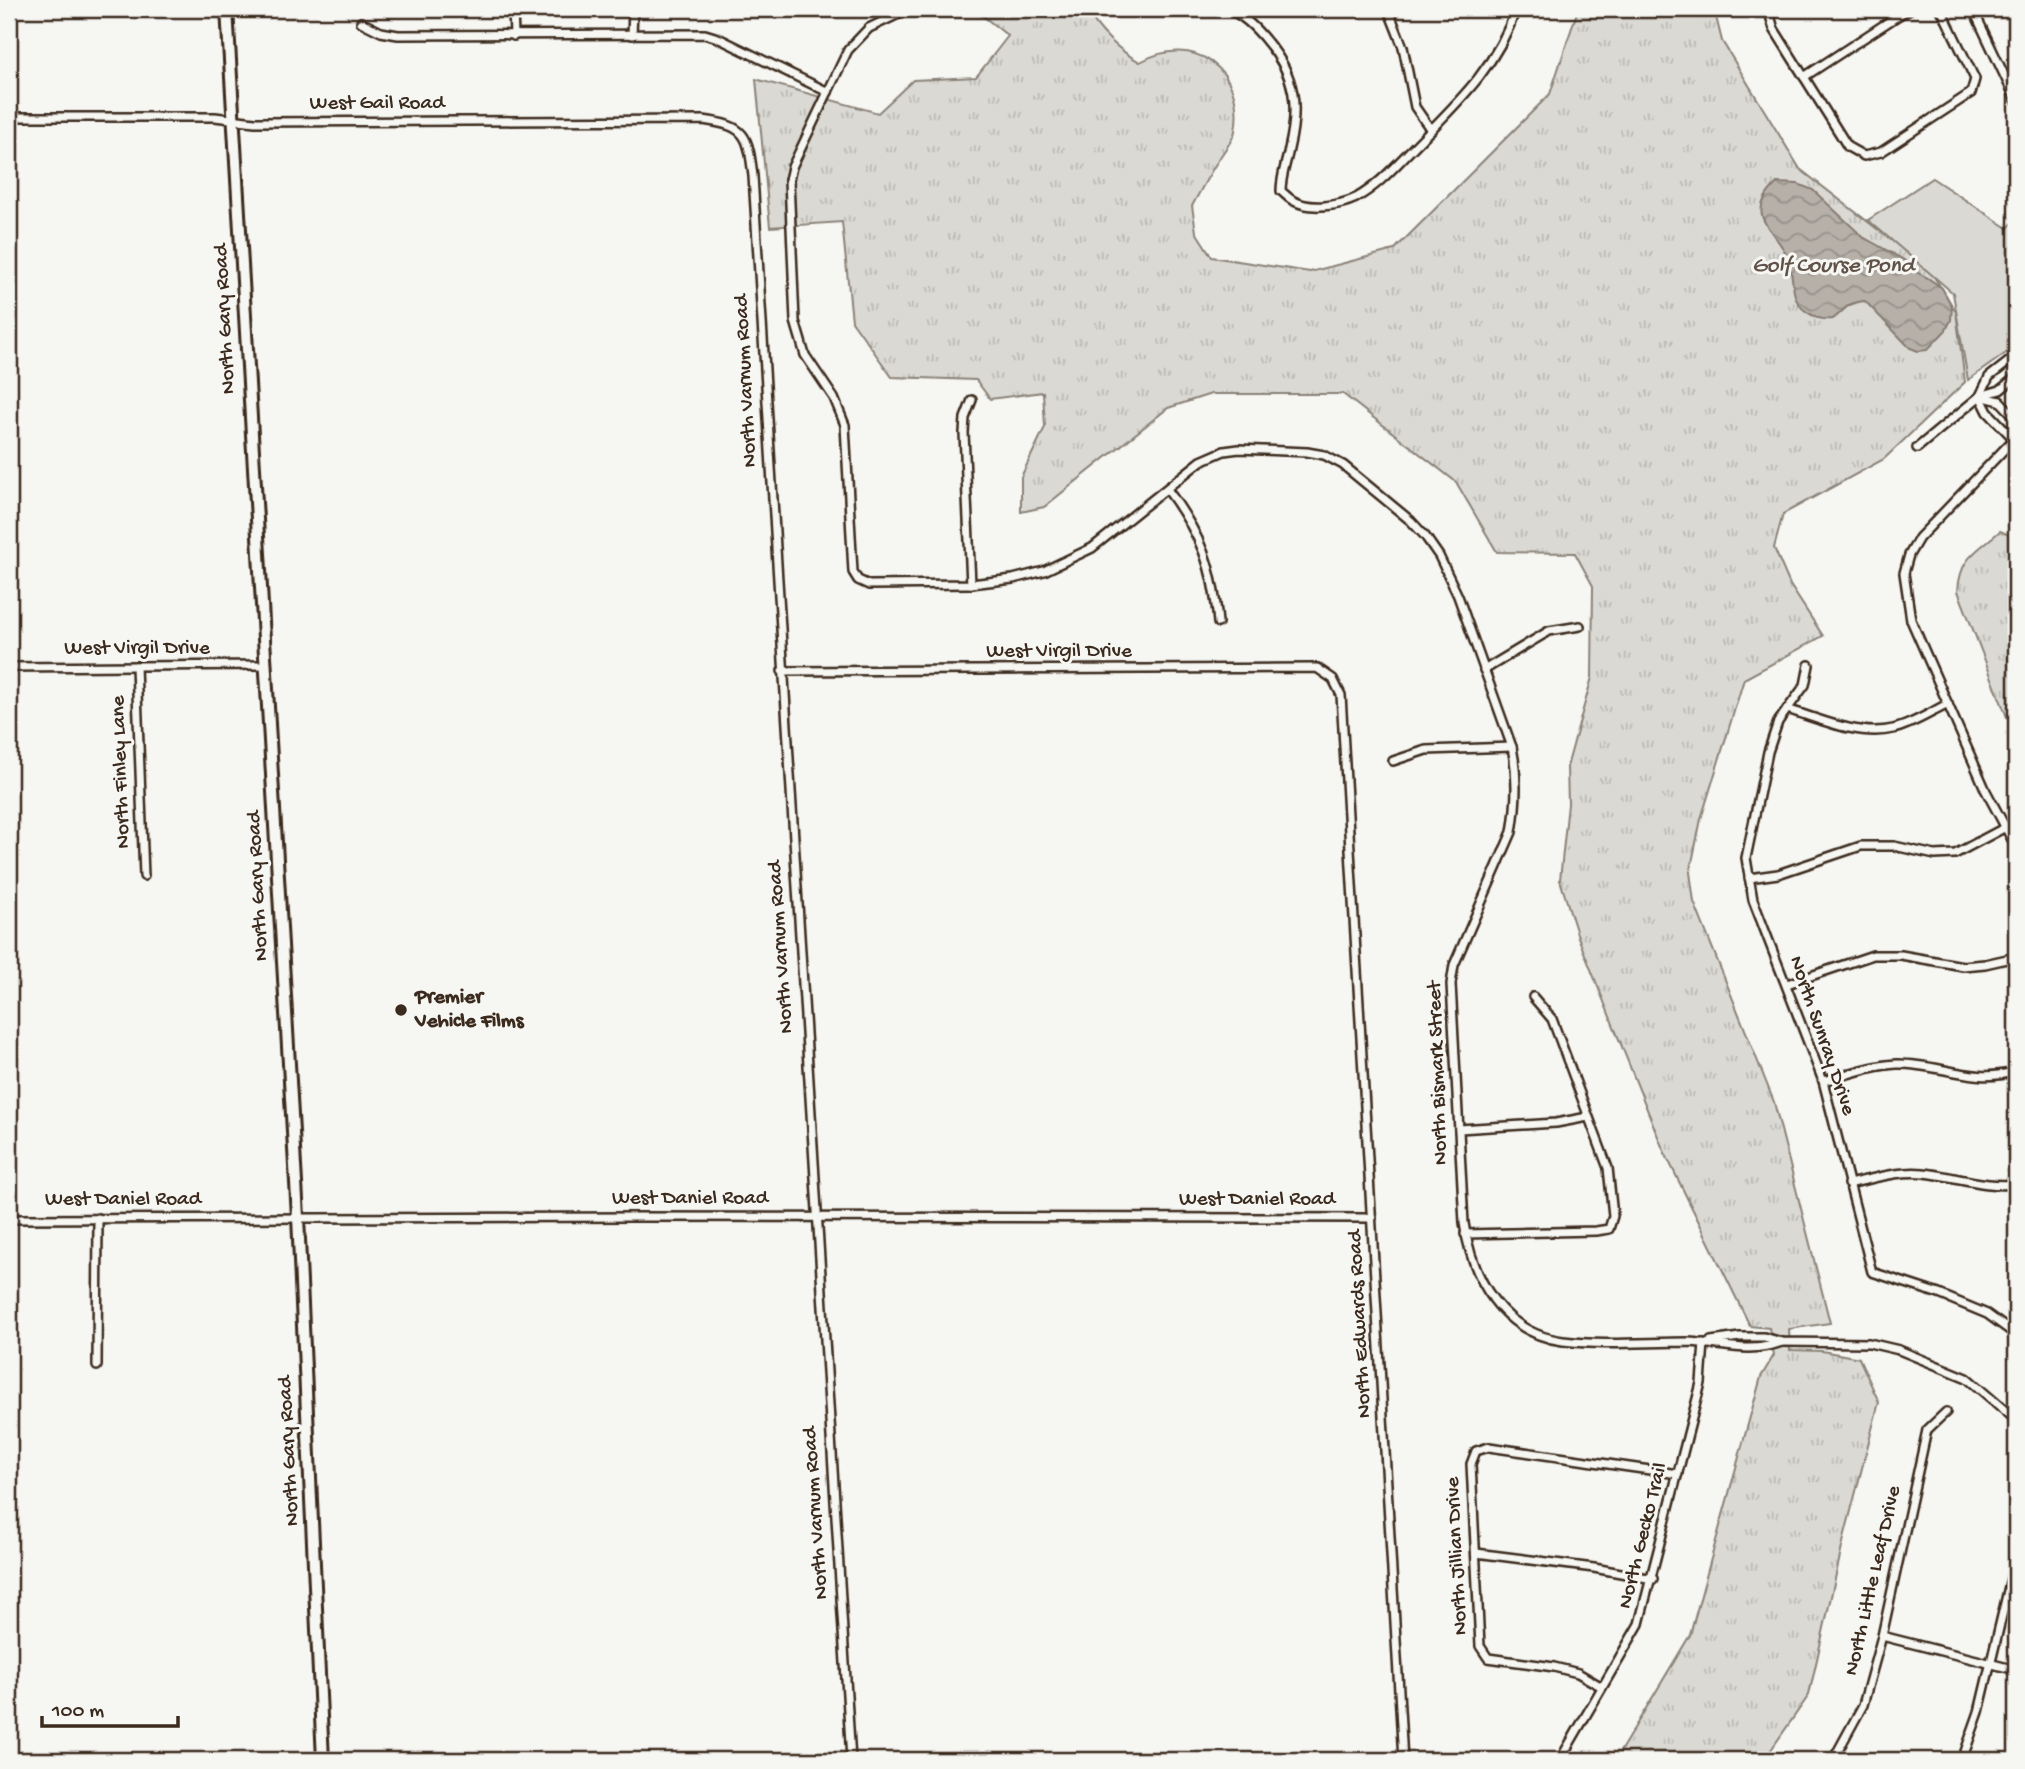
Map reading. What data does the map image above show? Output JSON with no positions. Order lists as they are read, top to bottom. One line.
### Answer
{"streets":{"street":["West Gail Road","North Gary Road","North Varnum Road","West Virgil Drive","North Finley Lane","North Sunray Drive","North Bismark Street","West Daniel Road","North Edwards Road","North Gecko Trail","North Jillian Drive","North Little Leaf Drive"]},"crossings":[["West Gail Road","North Gary Road"],["West Gail Road","North Varnum Road"],["North Gary Road","West Virgil Drive"],["North Gary Road","West Daniel Road"],["North Varnum Road","West Virgil Drive"],["North Varnum Road","West Daniel Road"],["West Virgil Drive","North Finley Lane"],["West Virgil Drive","North Edwards Road"],["North Bismark Street","North Gecko Trail"],["West Daniel Road","North Edwards Road"],["North Gecko Trail","North Jillian Drive"]],"water":["Golf Course Pond"],"places":["Premier Vehicle Films"],"scale_bar":"100 m"}
